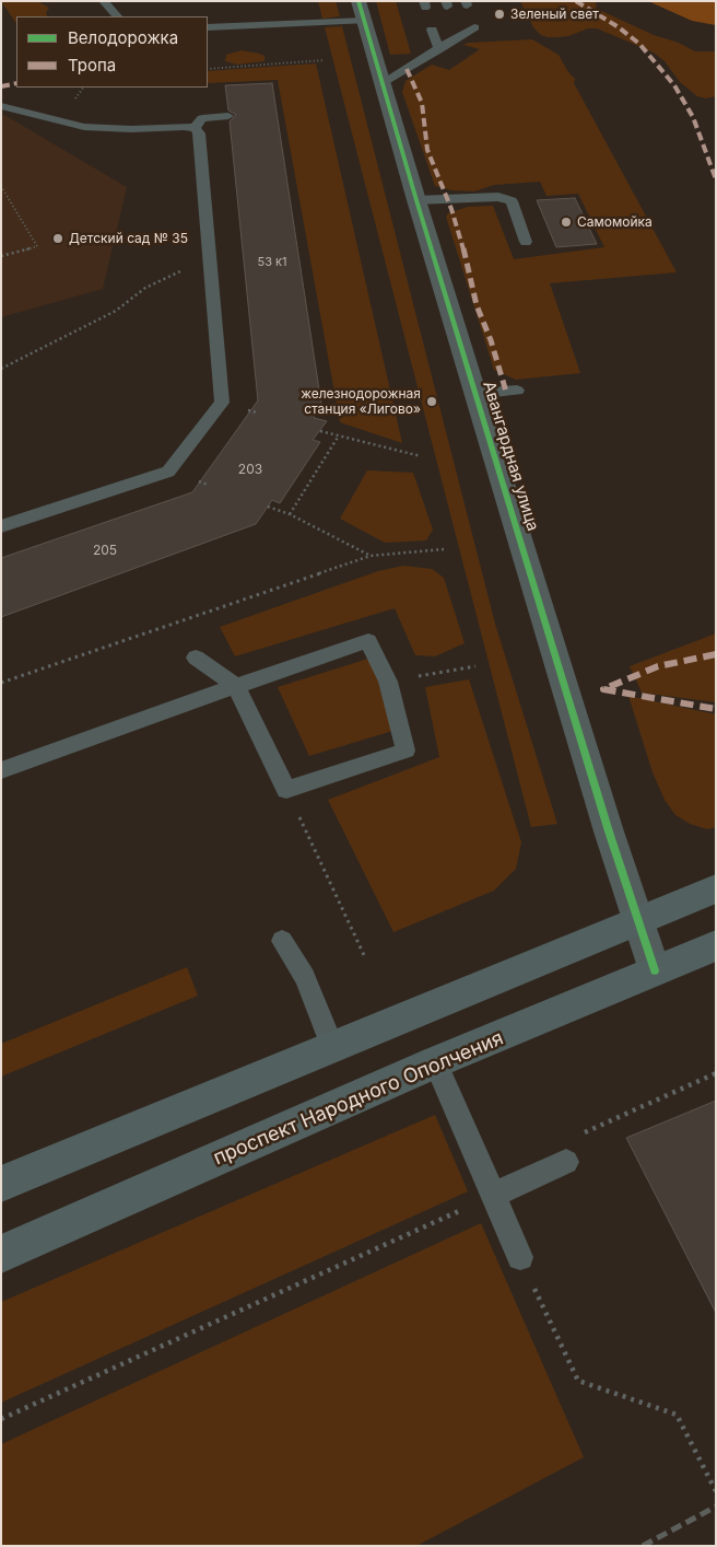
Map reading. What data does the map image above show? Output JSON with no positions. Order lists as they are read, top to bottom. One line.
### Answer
{"streets":{"main road":["проспект Народного Ополчения"],"street":["Авангардная улица"]},"crossings":[["Авангардная улица","проспект Народного Ополчения"]],"places":["Зеленый свет","Самомойка","Детский сад № 35","железнодорожная станция «Лигово»"],"house_numbers":["53 к1","203","205"],"legend":["Велодорожка","Тропа"]}
